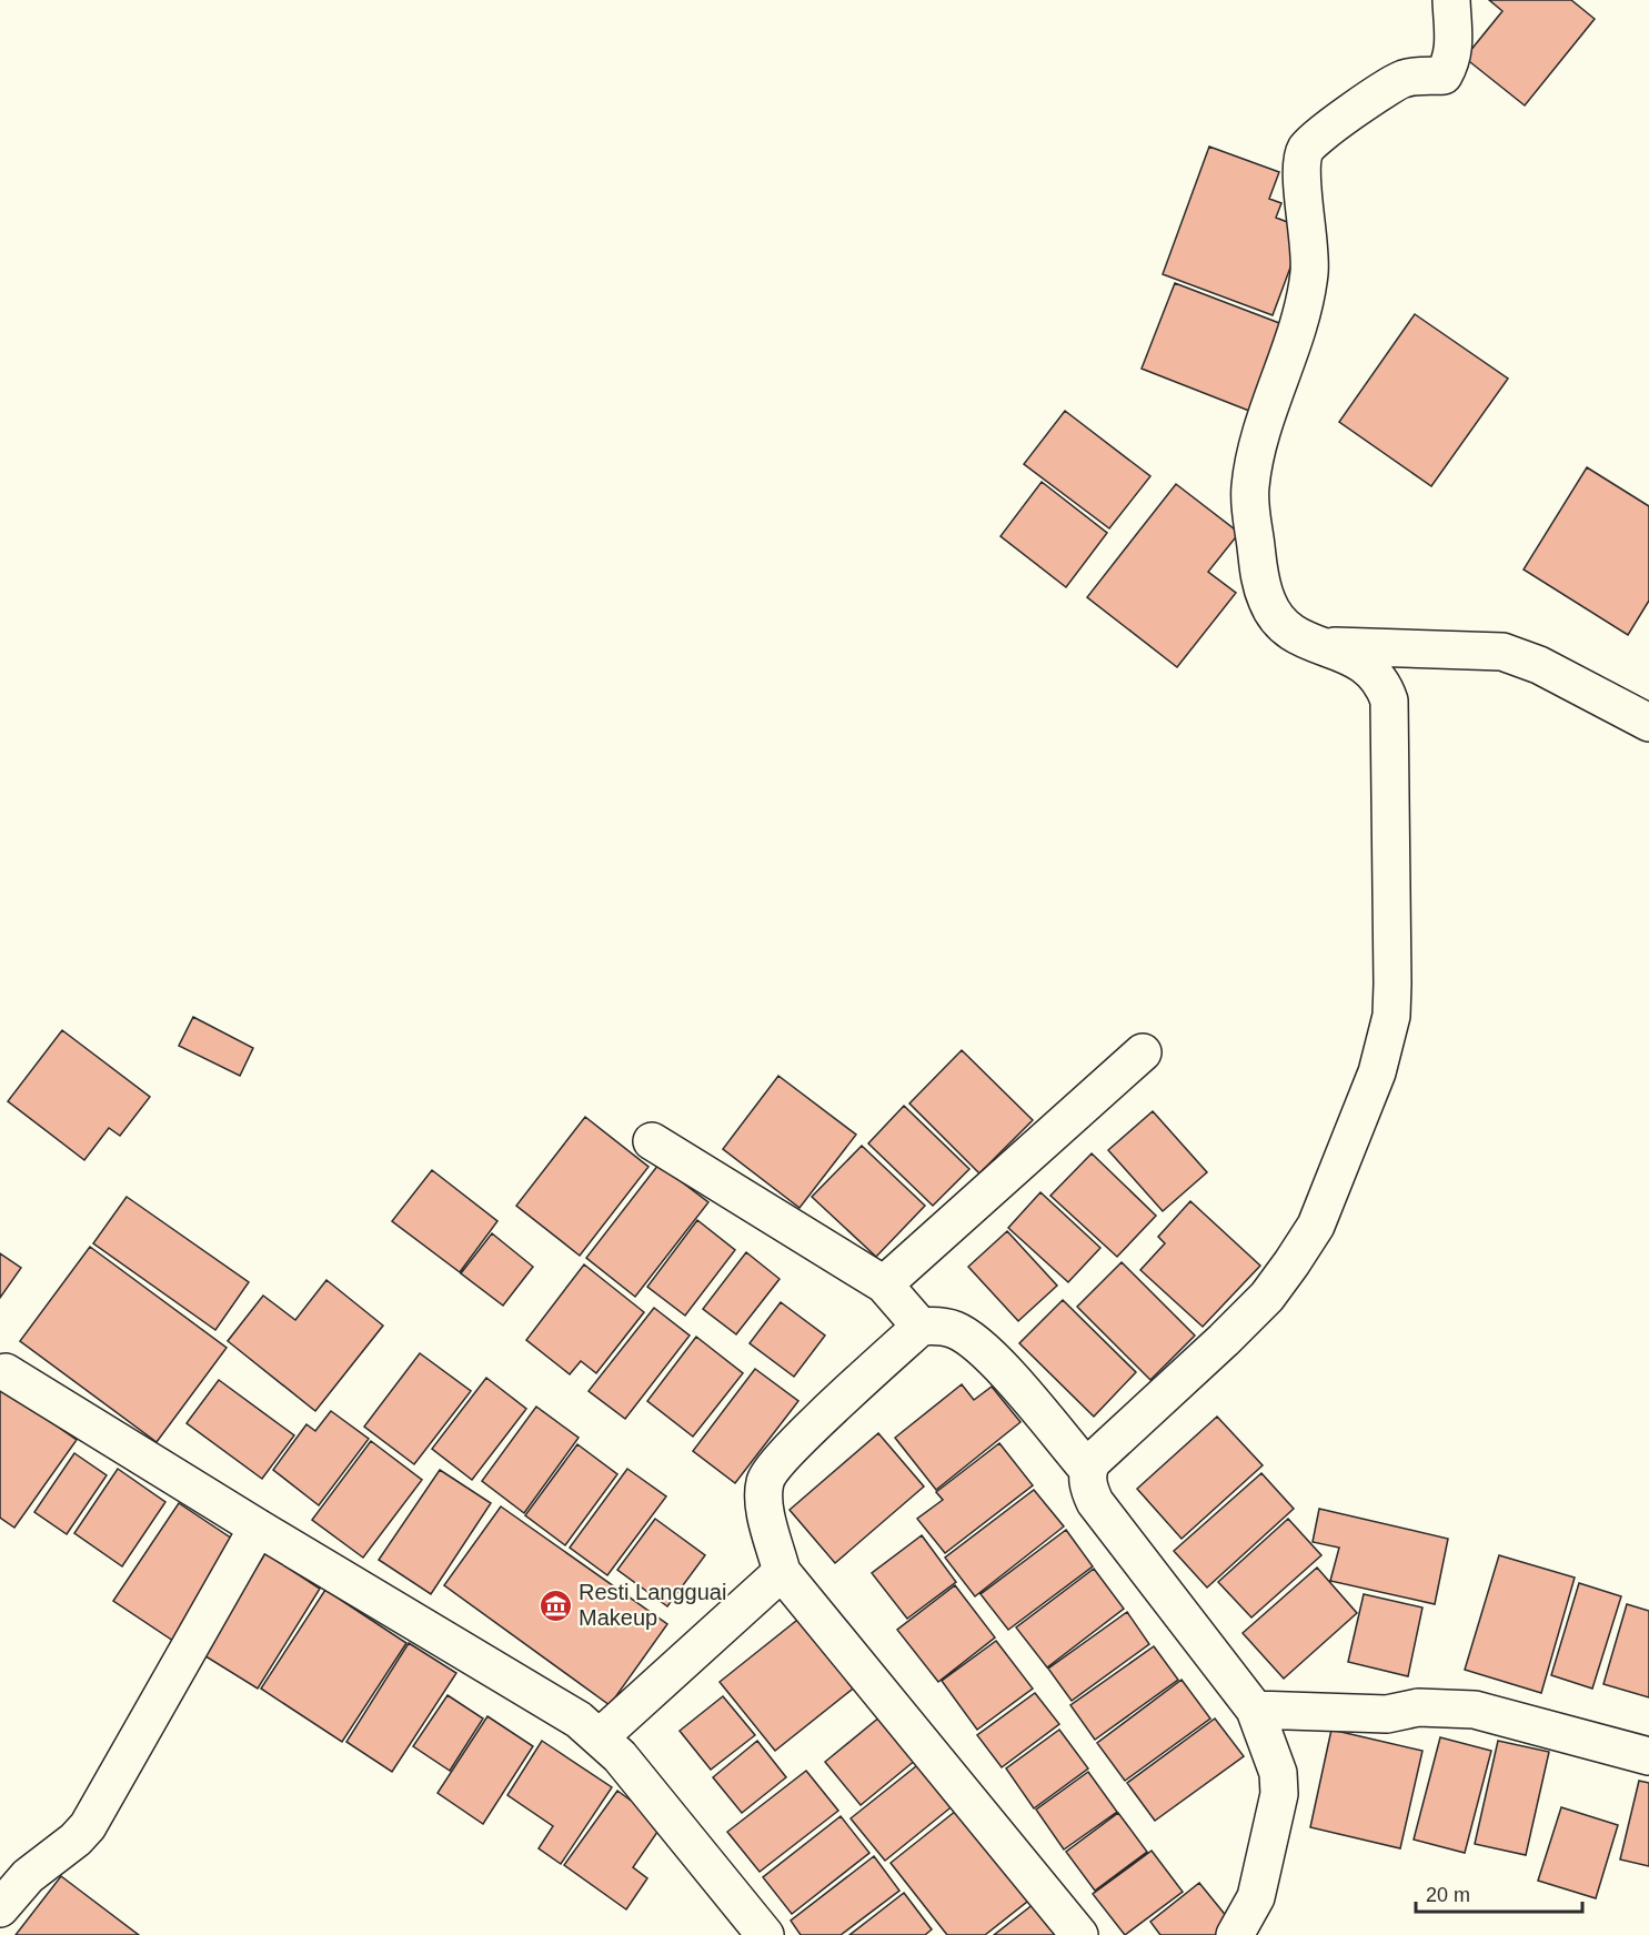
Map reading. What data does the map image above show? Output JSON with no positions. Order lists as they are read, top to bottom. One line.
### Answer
{"places":{"museum":["Resti Langguai Makeup"]},"scale_bar":"20 m"}
